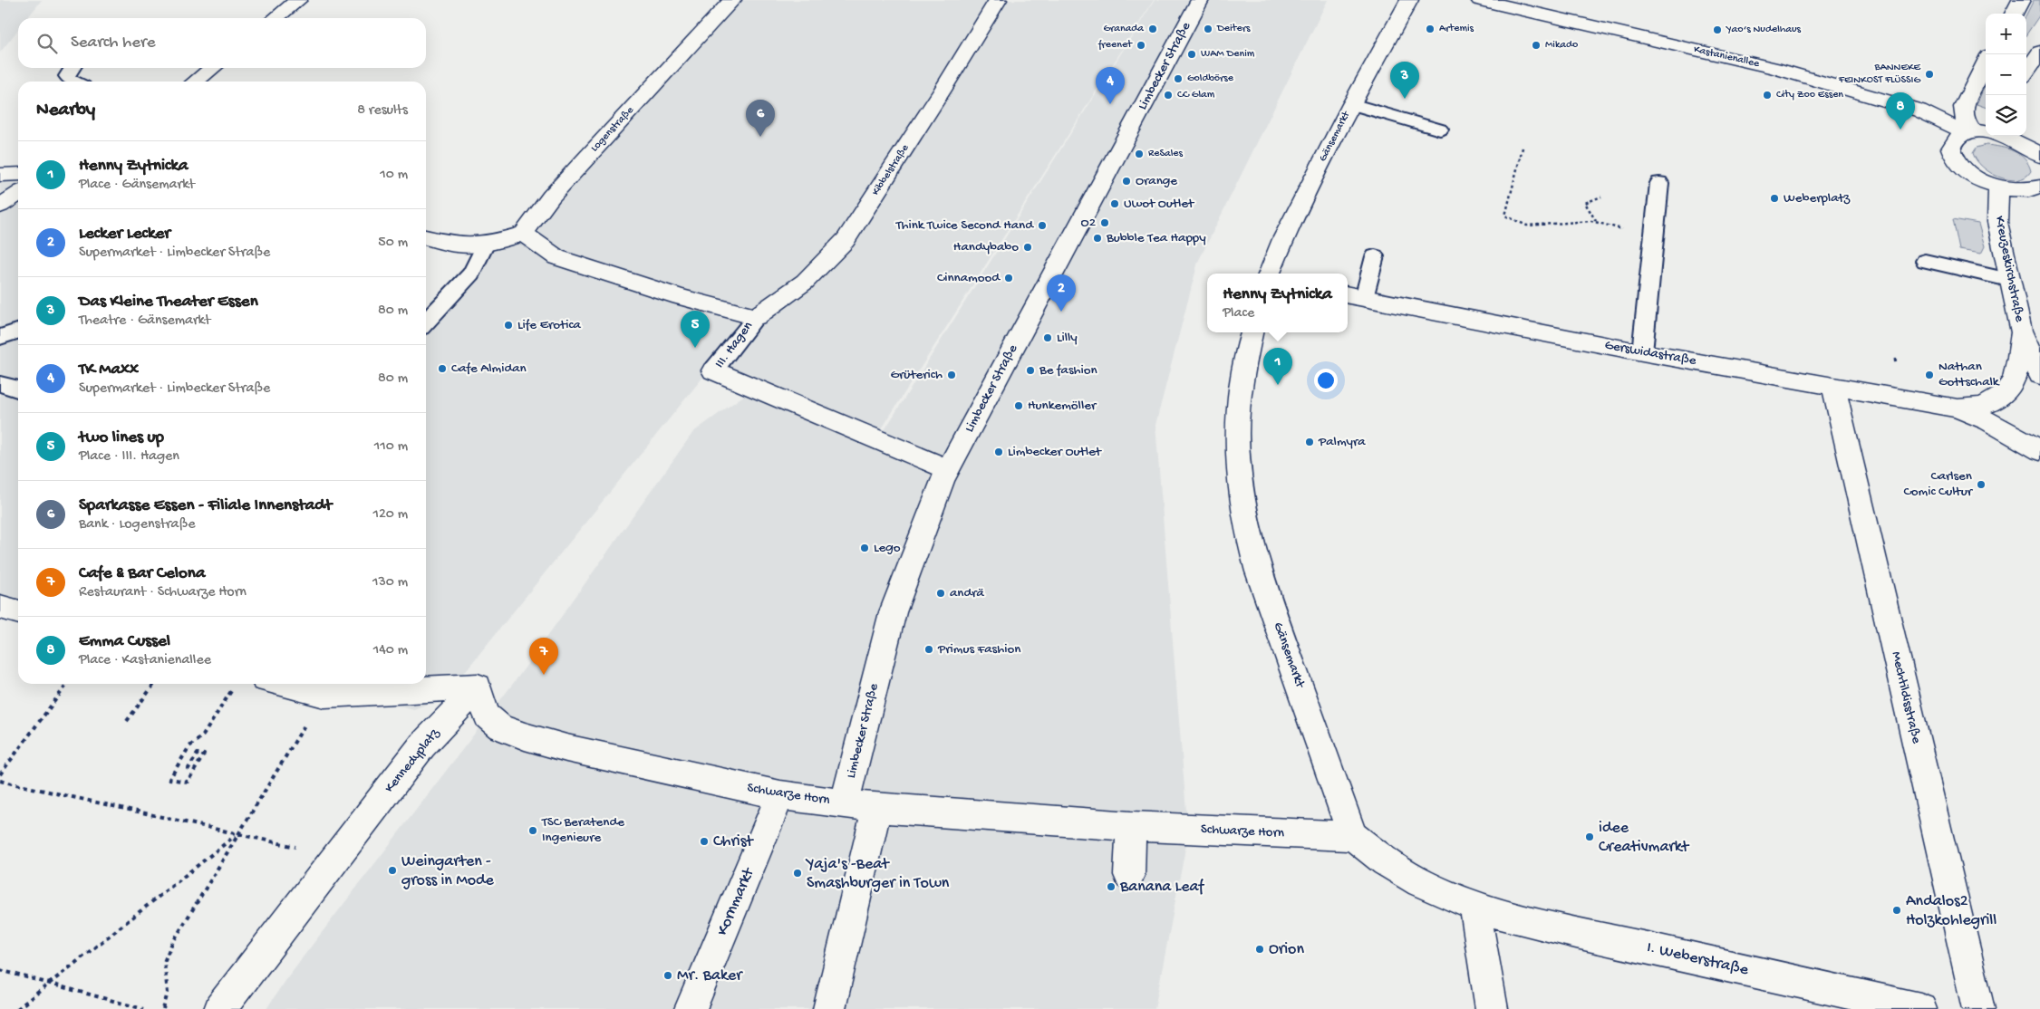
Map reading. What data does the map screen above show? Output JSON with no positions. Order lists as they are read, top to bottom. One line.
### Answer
{"streets":{"street":["Kastanienallee","Limbecker Straße","Logenstraße","Gänsemarkt","Kibbelstraße","Kreuzeskirchstraße","III. Hagen","Gerswidastraße","Mechtildisstraße","Kennedyplatz","Schwarze Horn","Kornmarkt","I. Weberstraße"]},"crossings":[["Limbecker Straße","III. Hagen"],["Limbecker Straße","Schwarze Horn"],["Logenstraße","III. Hagen"],["Gänsemarkt","Schwarze Horn"],["Gänsemarkt","I. Weberstraße"],["Kibbelstraße","III. Hagen"],["Kreuzeskirchstraße","Gerswidastraße"],["Gerswidastraße","Mechtildisstraße"],["Kennedyplatz","Schwarze Horn"],["Schwarze Horn","Kornmarkt"]],"places":["Granada","Deiters","Artemis","Yao‘s Nudelhaus","freenet","Mikado","WAM Denim","BANNEKE FEINKOST FLÜSSIG","Goldbörse","CC Glam","City Zoo Essen","ReSales","Orange","Weberplatz","Uwot Outlet","O2","Think Twice Second Hand","Bubble Tea Happy","Handybabo","Cinnamood","Life Erotica","Lilly","Cafe Almidan","Be fashion","Grüterich","Nathan Gottschalk","Hunkemöller","Palmyra","Limbecker Outlet","Carlsen Comic Cultur","Lego","andrä","Primus Fashion","TSC Beratende Ingenieure","idee Creativmarkt","Christ","Weingarten - gross in Mode","Yaja's -Beat Smashburger in Town","Banana Leaf","Andalos2 Holzkohlegrill","Orion","Mr. Baker"],"page":{"map_buttons":["+","−"],"search":"Search here","pins":["3","4","8","6","2","5","1","7"],"heading":["Nearby","8 results"],"list":[{"mark":"1","name":"Henny Zytnicka","note":"Place · Gänsemarkt","value":"10 m"},{"mark":"2","name":"Lecker Lecker","note":"Supermarket · Limbecker Straße","value":"50 m"},{"mark":"3","name":"Das Kleine Theater Essen","note":"Theatre · Gänsemarkt","value":"80 m"},{"mark":"4","name":"TK Maxx","note":"Supermarket · Limbecker Straße","value":"80 m"},{"mark":"5","name":"two lines up","note":"Place · III. Hagen","value":"110 m"},{"mark":"6","name":"Sparkasse Essen - Filiale Innenstadt","note":"Bank · Logenstraße","value":"120 m"},{"mark":"7","name":"Cafe & Bar Celona","note":"Restaurant · Schwarze Horn","value":"130 m"},{"mark":"8","name":"Emma Cussel","note":"Place · Kastanienallee","value":"140 m"}],"popup":["Henny Zytnicka","Place"]}}
